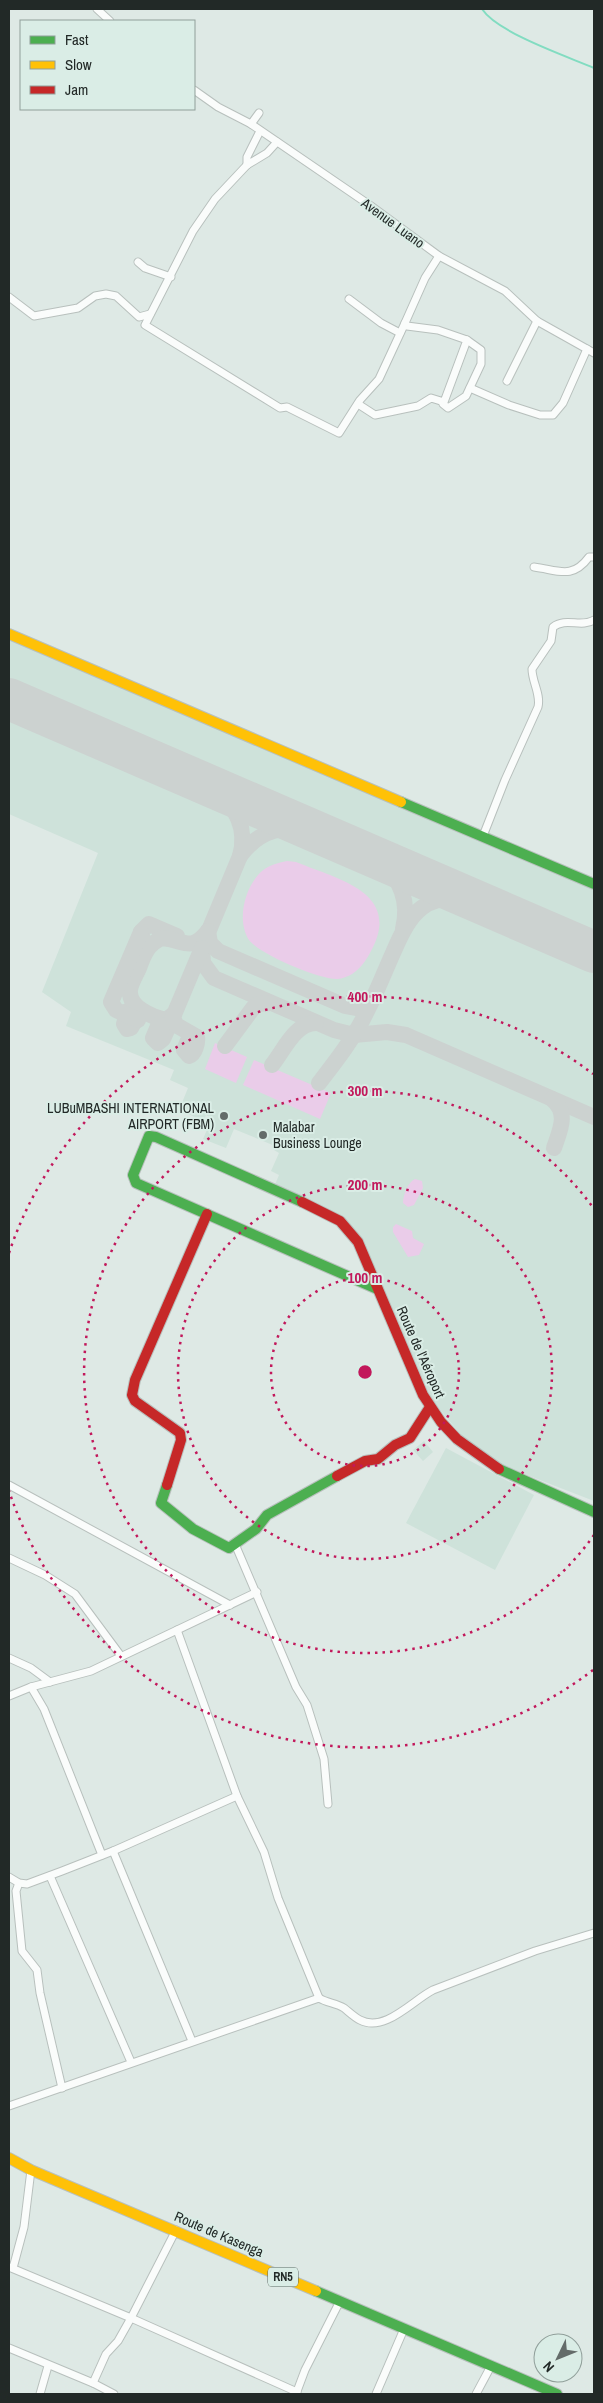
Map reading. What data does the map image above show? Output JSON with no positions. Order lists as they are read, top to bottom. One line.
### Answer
{"streets":{"main road":["Route de l'Aéroport","Route de Kasenga","RN5"],"street":["Avenue Luano"]},"places":["LUBuMBASHI INTERNATIONAL AIRPORT (FBM)","Malabar Business Lounge"],"legend":["Fast","Slow","Jam"],"north":"bottom left","rings":["400 m","300 m","200 m","100 m"]}
